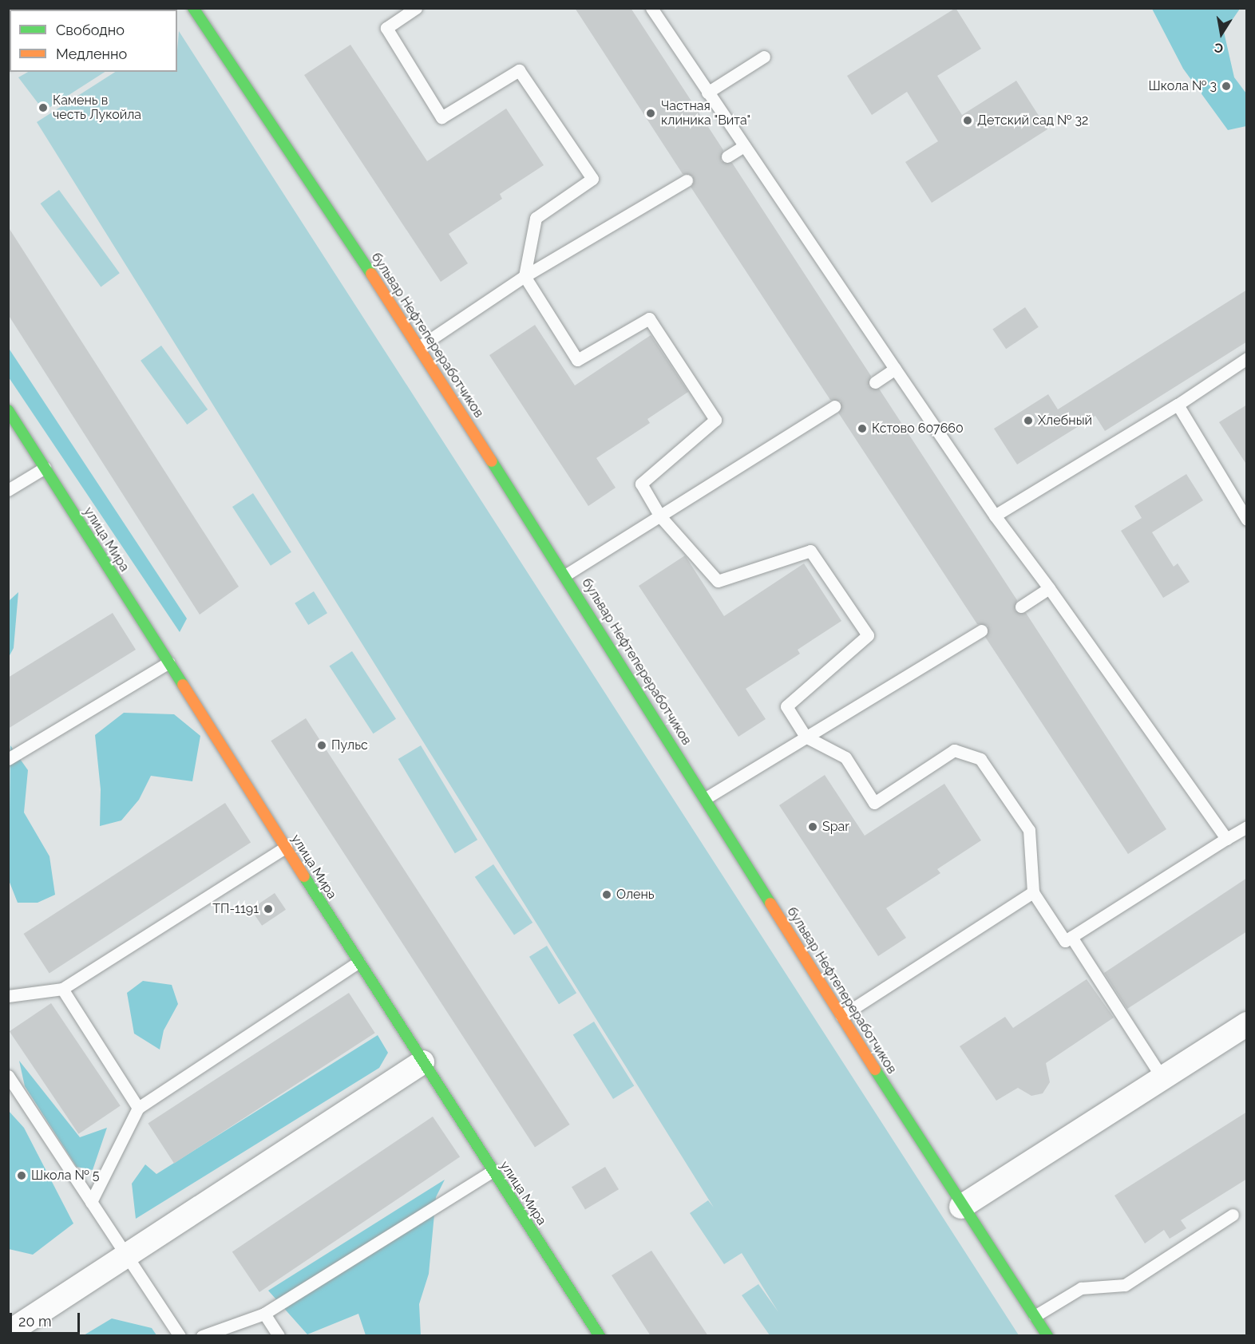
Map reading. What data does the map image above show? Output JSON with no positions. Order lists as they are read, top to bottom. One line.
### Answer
{"streets":{"street":["бульвар Нефтепереработчиков","улица Мира"]},"places":["Школа № 3","Камень в честь Лукойла","Чаcтная клиника \"Вита\"","Детский сад № 32","Хлебный","Кстово 607660","Пульс","Spar","Олень","ТП-1191","Школа № 5"],"legend":["Свободно","Медленно"],"scale_bar":"20 m","north":"bottom"}
